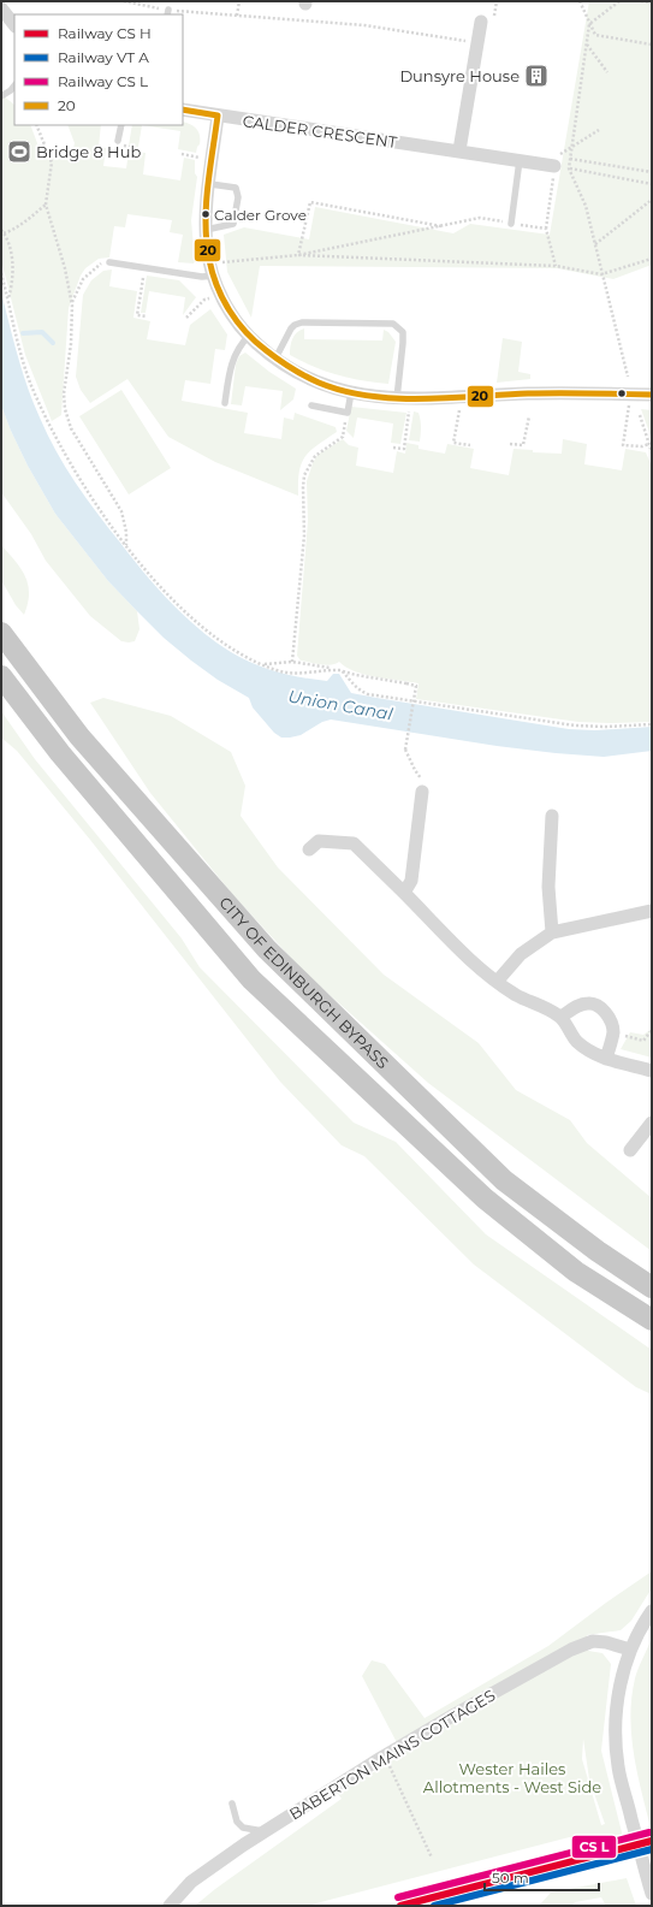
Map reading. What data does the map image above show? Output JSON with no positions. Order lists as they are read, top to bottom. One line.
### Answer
{"streets":{"highway":["CITY OF EDINBURGH BYPASS"],"street":["CALDER CRESCENT","BABERTON MAINS COTTAGES"]},"water":["Union Canal"],"parks":["Wester Hailes Allotments - West Side"],"places":{"building":["Dunsyre House"],"sports":["Bridge 8 Hub"],"other":["Calder Grove"]},"lines":["transit line 20"],"legend":["Railway CS H","Railway VT A","Railway CS L","20"],"scale_bar":"50 m"}
